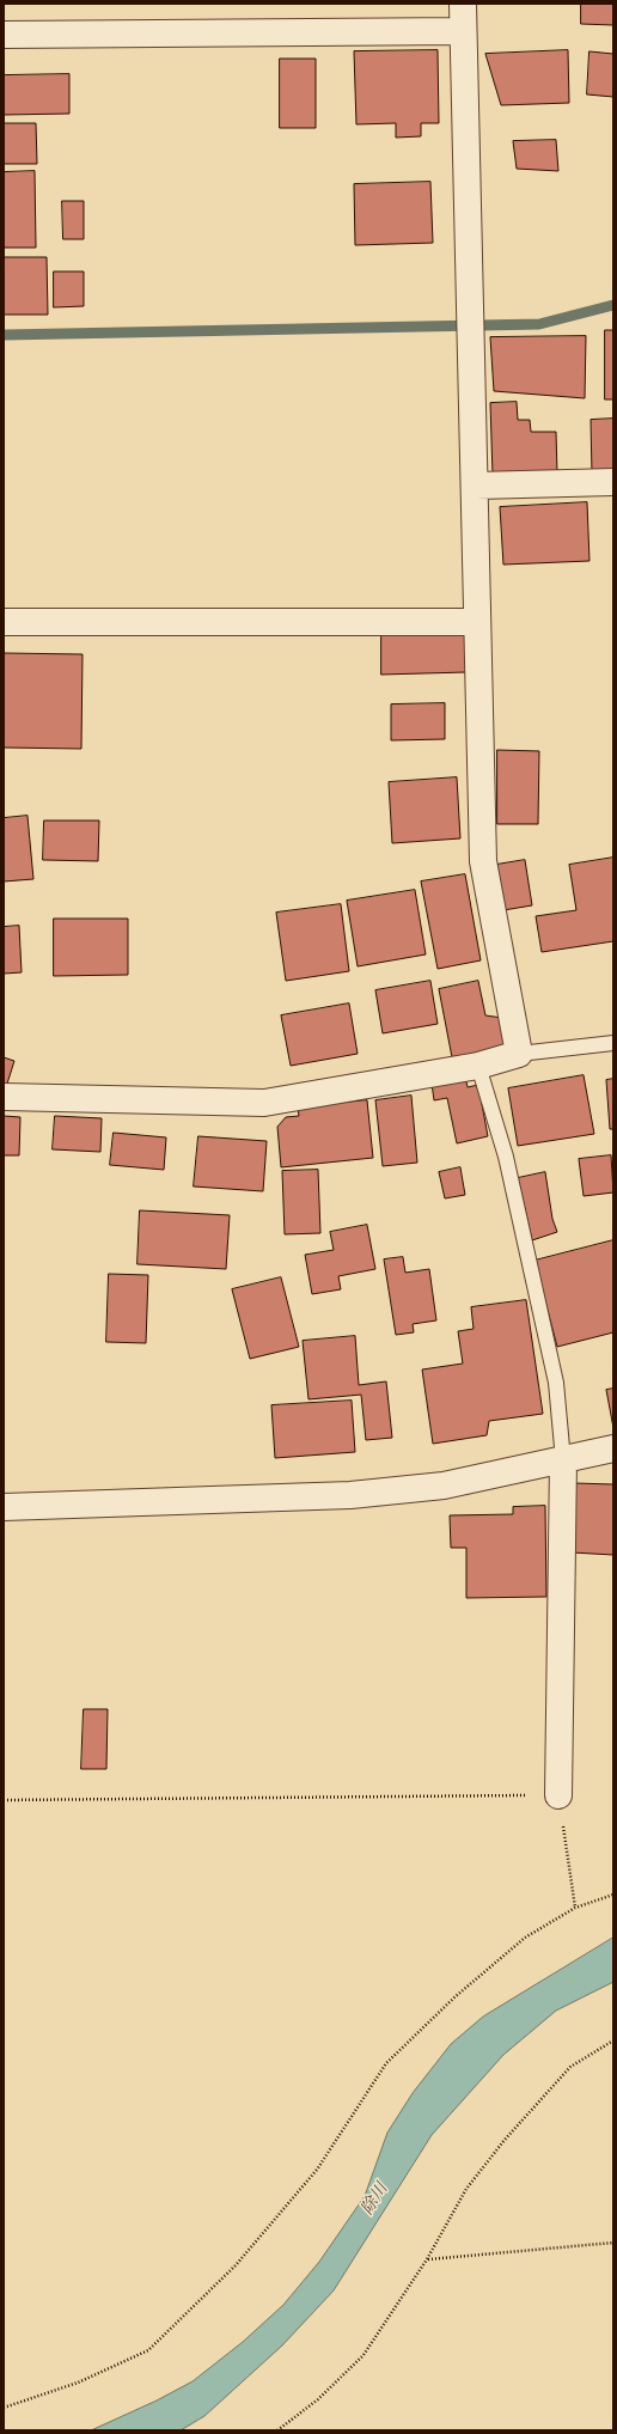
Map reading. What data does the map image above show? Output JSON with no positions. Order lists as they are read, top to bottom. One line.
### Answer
{"water":["除川"]}
